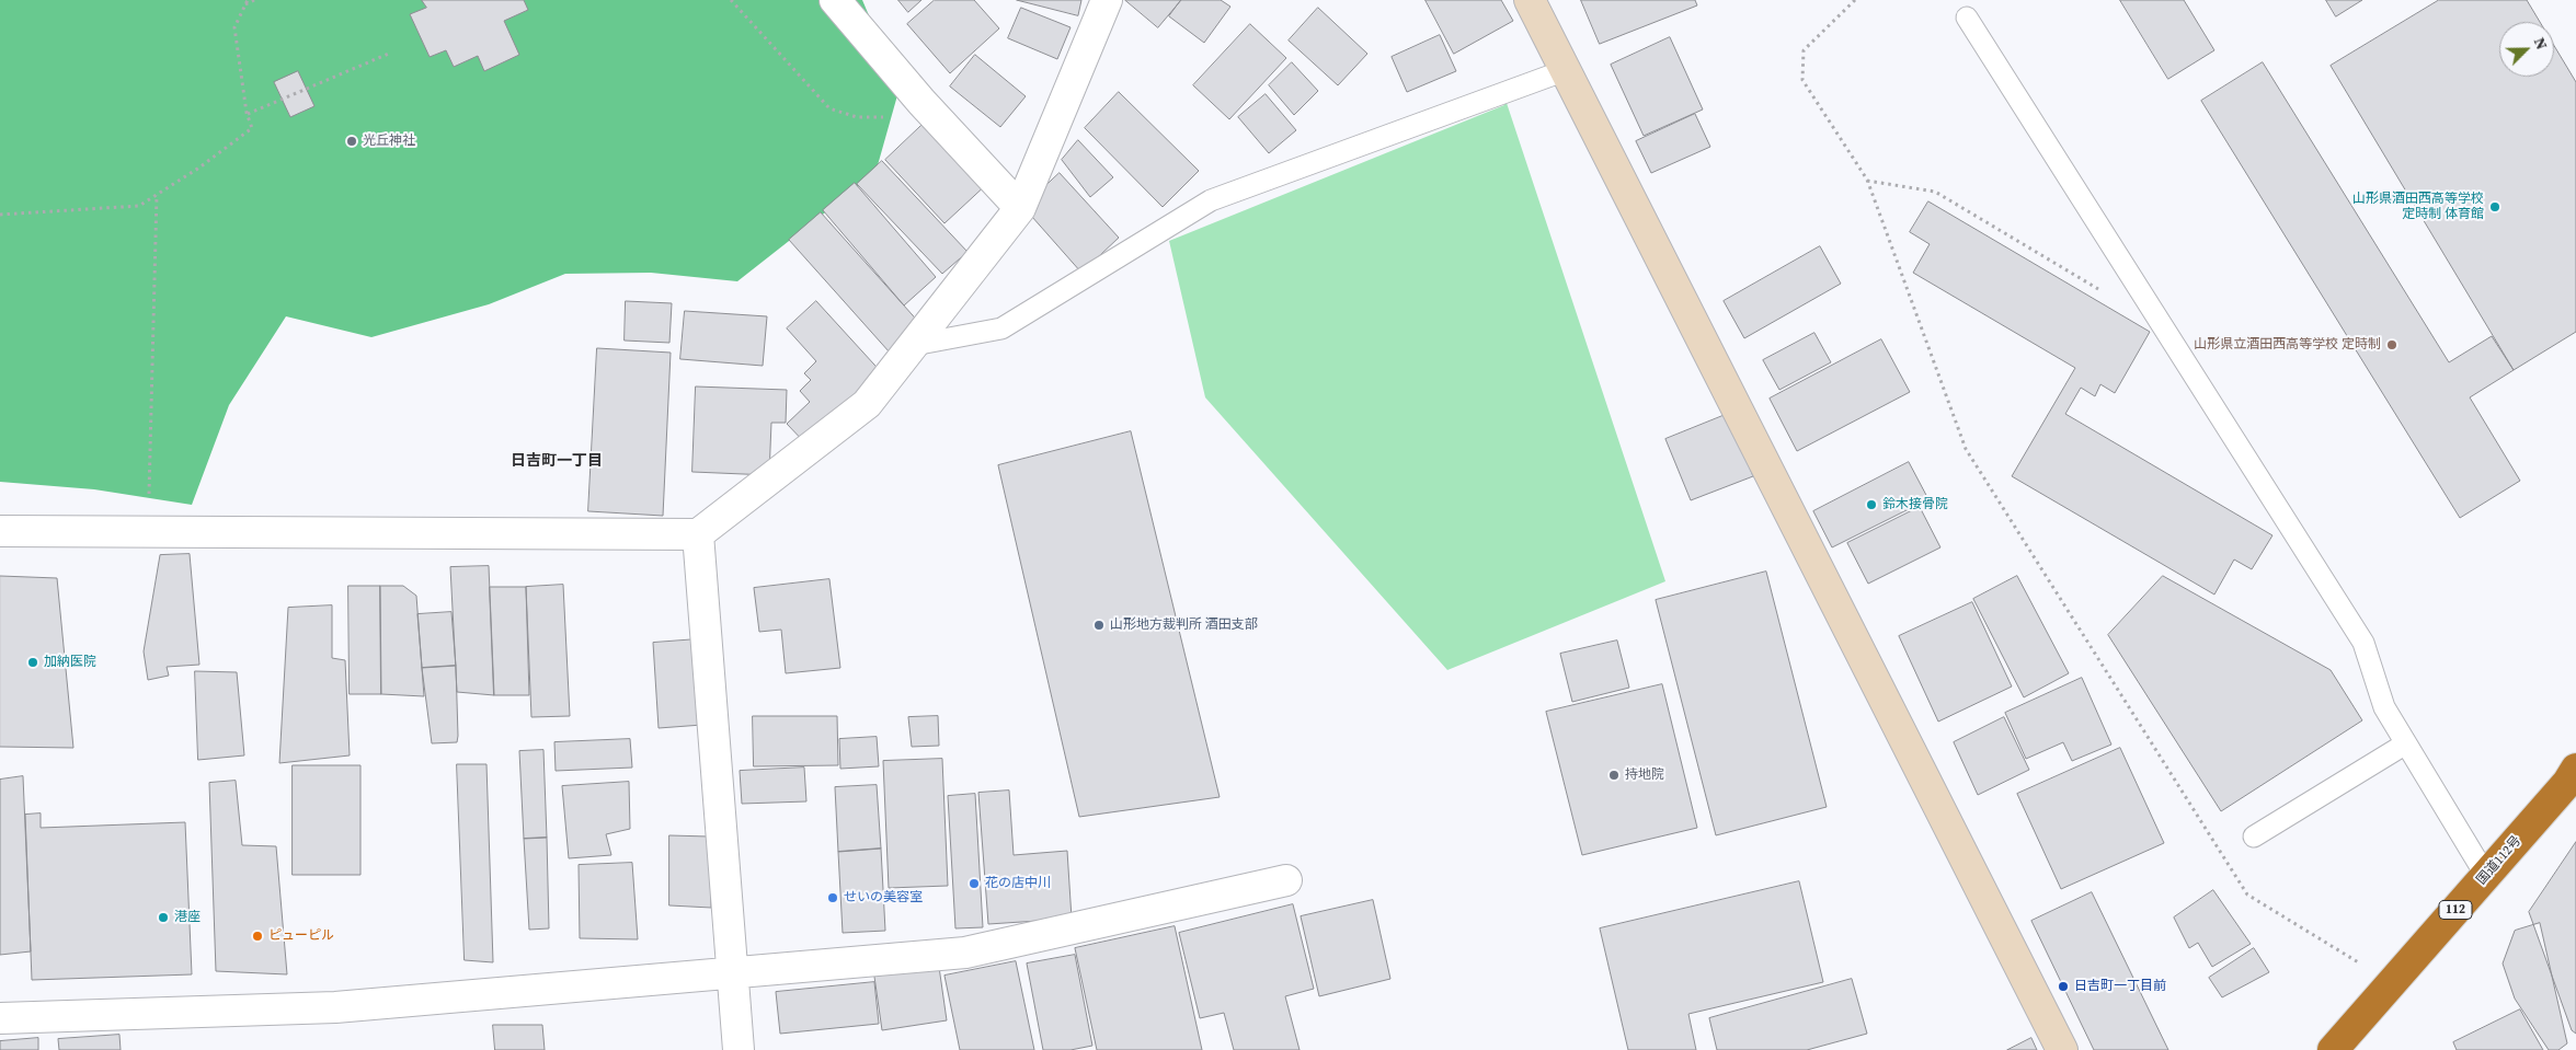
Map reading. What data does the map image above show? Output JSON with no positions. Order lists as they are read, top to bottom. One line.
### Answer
{"streets":{"highway":["国道112号","112"]},"districts":["日吉町一丁目"],"places":["光丘神社","山形県酒田西高等学校 定時制 体育館","山形県立酒田西高等学校 定時制","鈴木接骨院","山形地方裁判所 酒田支部","加納医院","持地院","花の店中川","せいの美容室","港座","ピューピル","日吉町一丁目前"],"north":"top right"}
